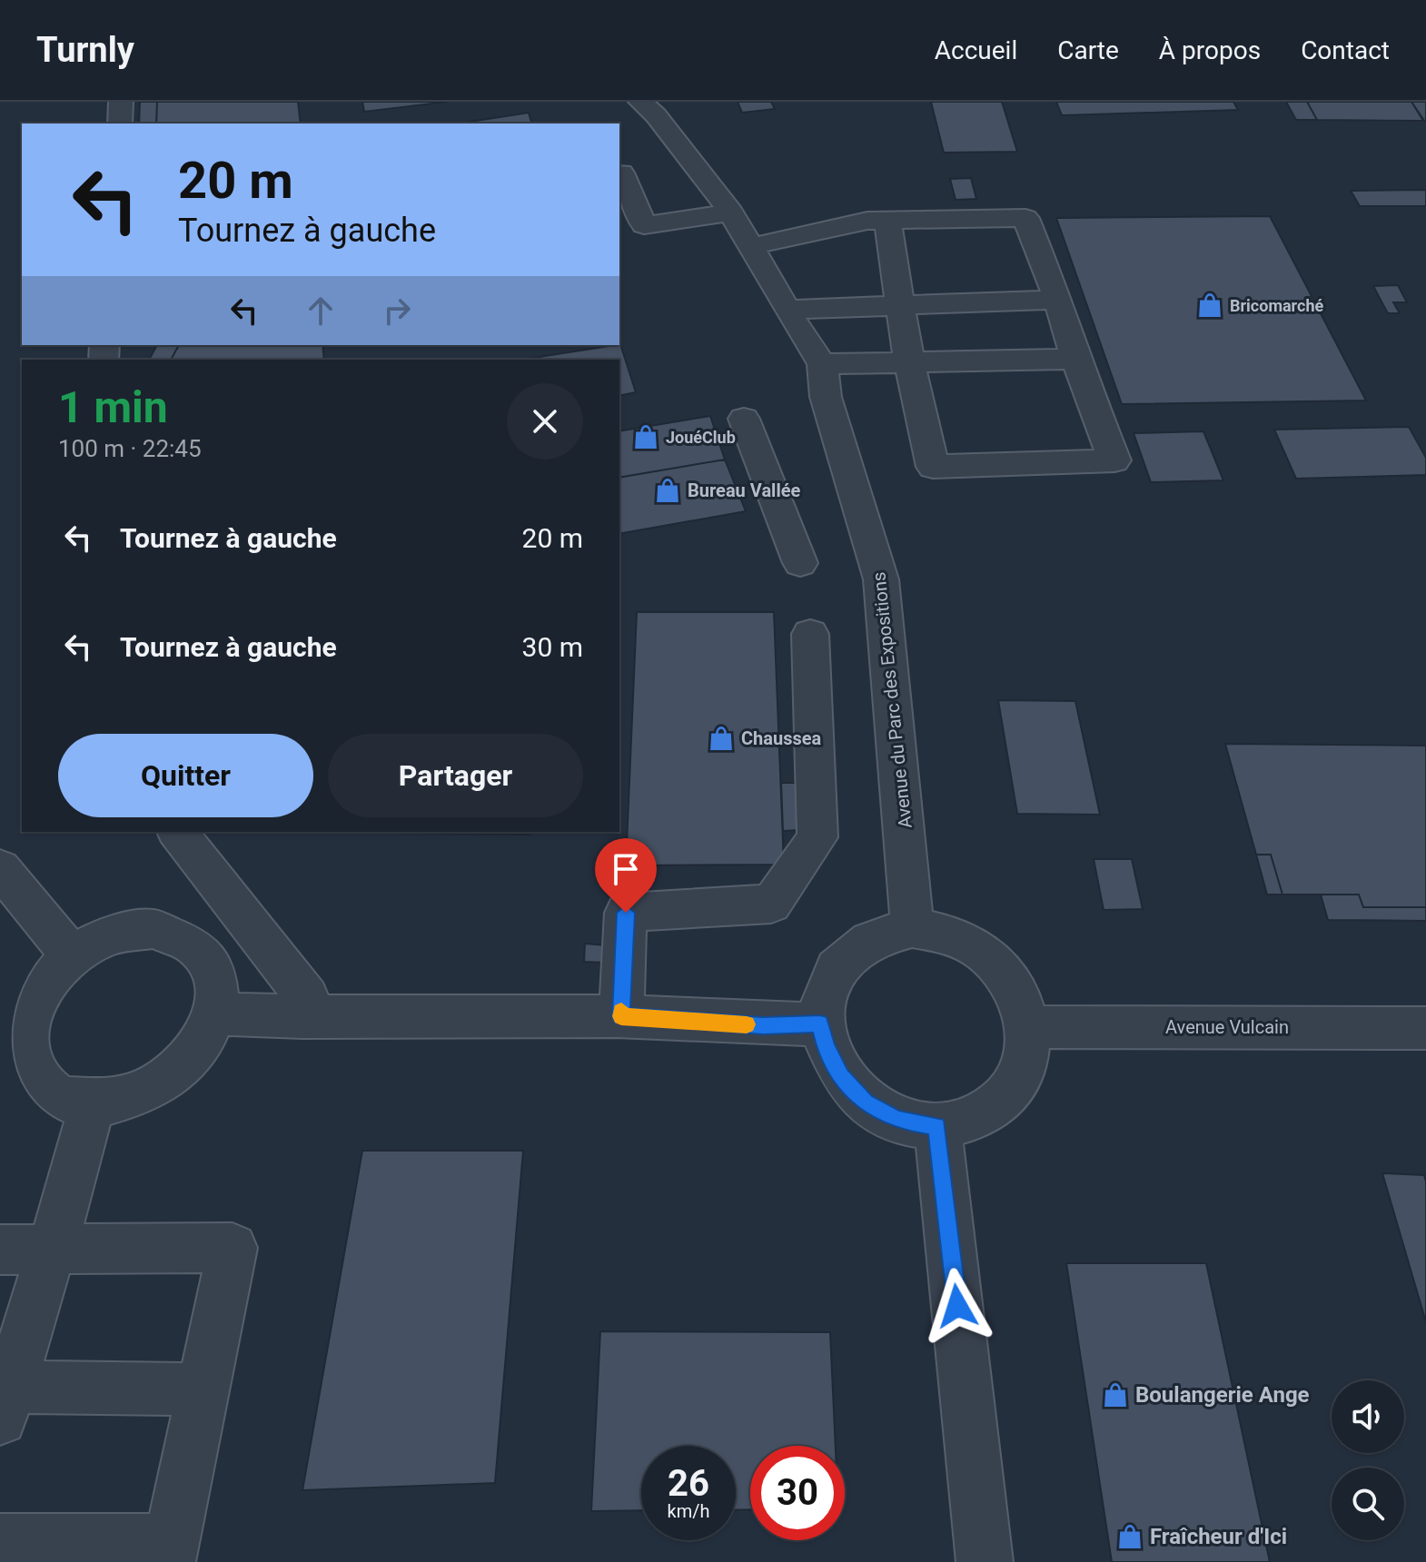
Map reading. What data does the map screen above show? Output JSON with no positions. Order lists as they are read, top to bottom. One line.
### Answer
{"streets":{"street":["Avenue du Parc des Expositions","Avenue Vulcain"]},"crossings":[["Avenue du Parc des Expositions","Avenue Vulcain"]],"places":{"shop":["Bricomarché","JouéClub","Bureau Vallée","Chaussea","Boulangerie Ange","Fraîcheur d'Ici"]},"page":{"header":"Turnly","nav":["Accueil","Carte","À propos","Contact"],"turn":["20 m","Tournez à gauche"],"heading":["1 min","100 m · 22:45"],"list":[{"name":"Tournez à gauche","value":"20 m"},{"name":"Tournez à gauche","value":"30 m"}],"buttons":["Quitter","Partager"],"speed":"26 km/h","limit":"30"}}
